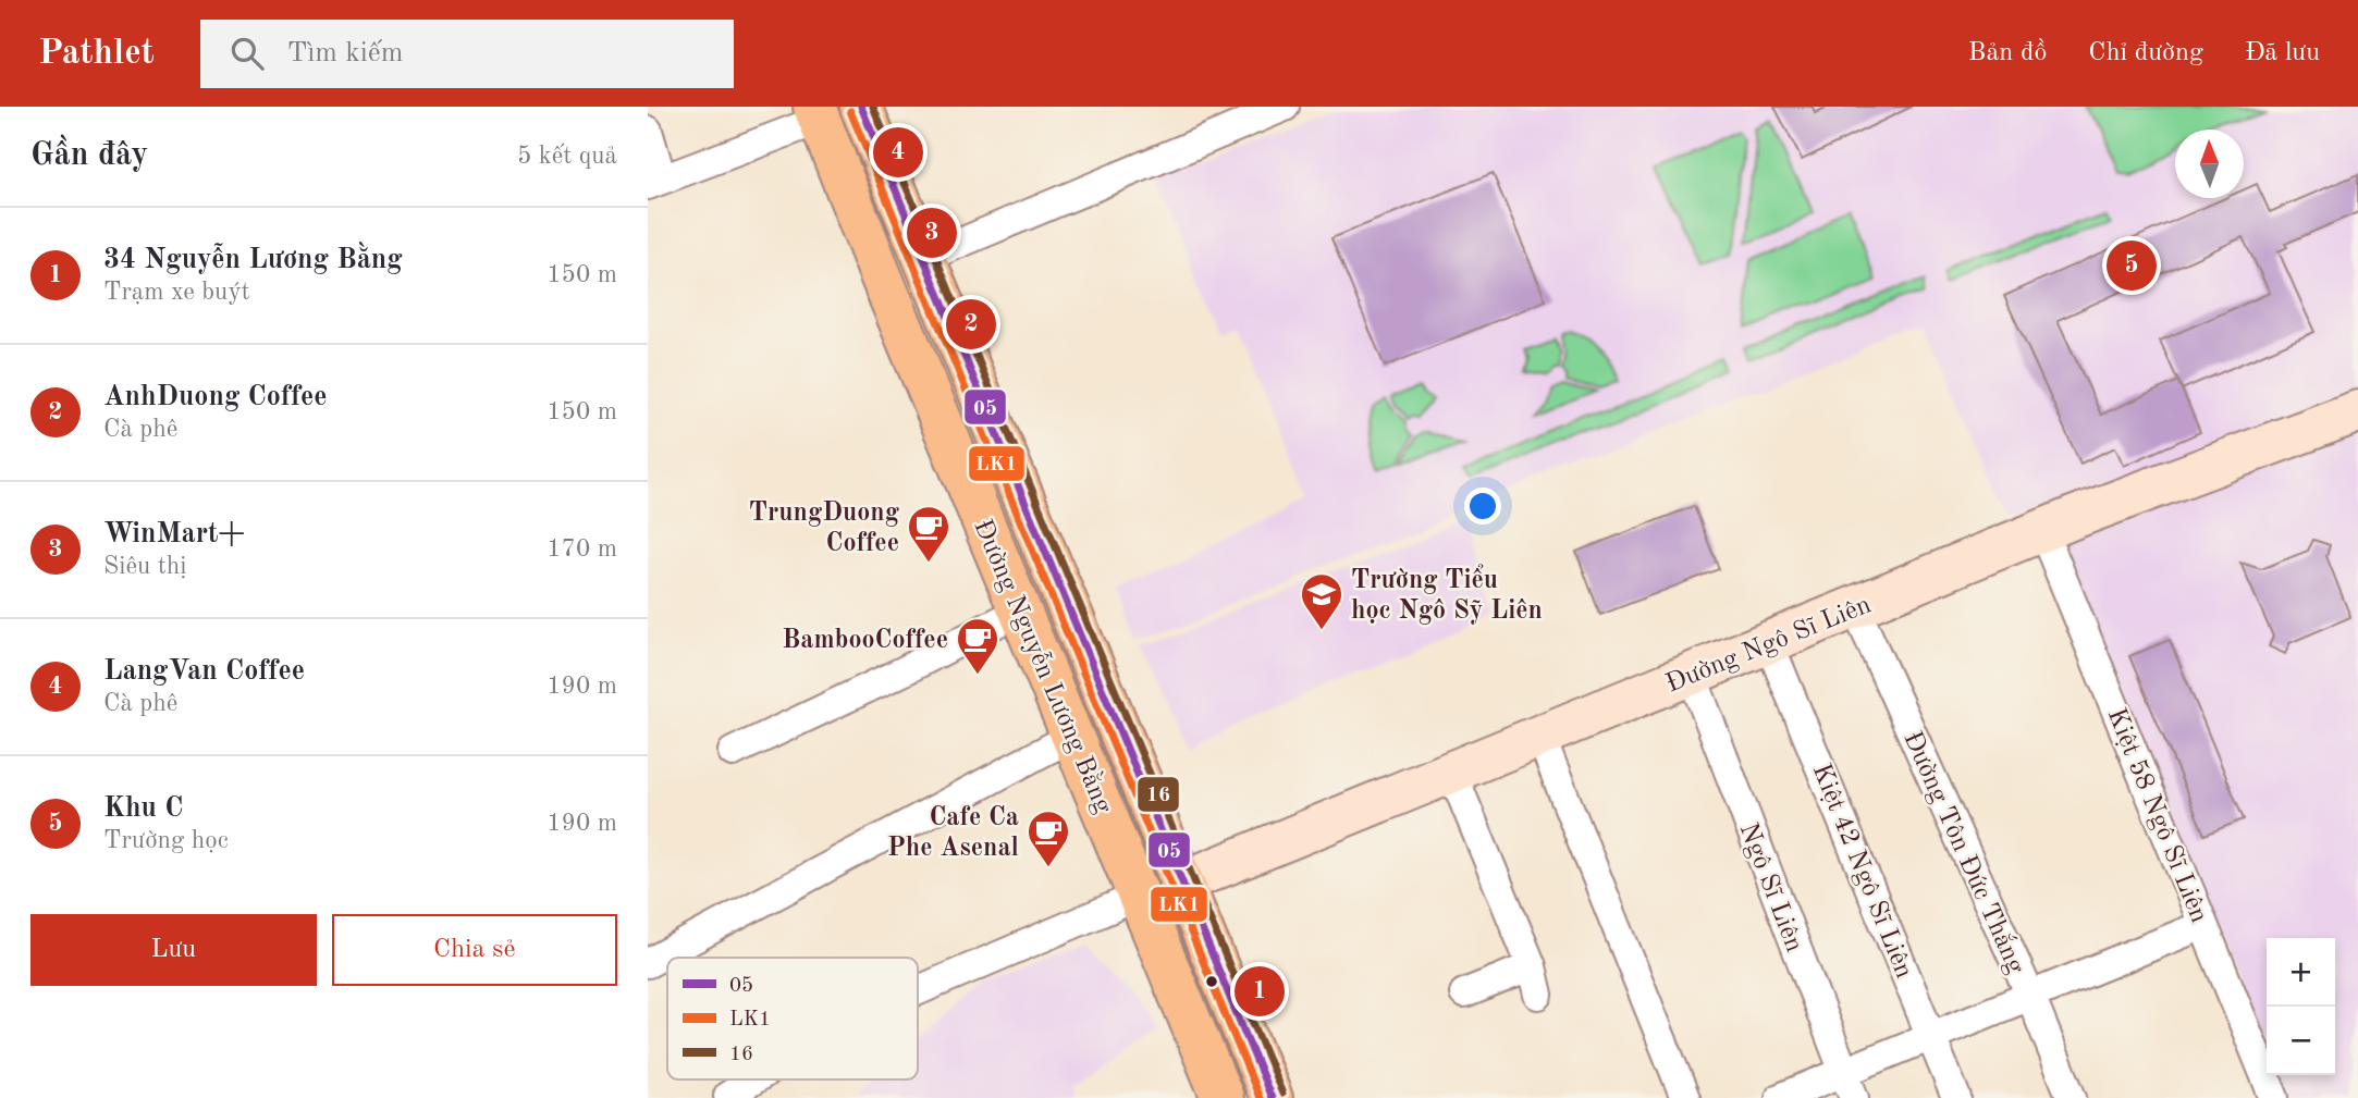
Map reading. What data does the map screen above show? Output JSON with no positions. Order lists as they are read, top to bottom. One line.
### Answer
{"streets":{"highway":["Đường Nguyễn Lương Bằng"],"street":["Đường Ngô Sĩ Liên","Kiệt 58 Ngô Sĩ Liên","Đường Tôn Đức Thắng","Kiệt 42 Ngô Sĩ Liên","Ngô Sĩ Liên"]},"crossings":[["Đường Ngô Sĩ Liên","Đường Nguyễn Lương Bằng"],["Đường Ngô Sĩ Liên","Kiệt 58 Ngô Sĩ Liên"],["Đường Ngô Sĩ Liên","Đường Tôn Đức Thắng"],["Đường Ngô Sĩ Liên","Kiệt 42 Ngô Sĩ Liên"],["Đường Ngô Sĩ Liên","Ngô Sĩ Liên"]],"places":{"cafe":["TrungDuong Coffee","BambooCoffee","Cafe Ca Phe Asenal"],"school or university":["Trường Tiểu học Ngô Sỹ Liên"]},"lines":["transit line 05","transit line 16","transit line LK1"],"legend":["05","LK1","16"],"north":"top","page":{"header":"Pathlet","search":"Tìm kiếm","nav":["Bản đồ","Chỉ đường","Đã lưu"],"heading":["Gần đây","5 kết quả"],"pins":["4","3","5","2","1"],"list":[{"mark":"1","name":"34 Nguyễn Lương Bằng","note":"Trạm xe buýt","value":"150 m"},{"mark":"2","name":"AnhDuong Coffee","note":"Cà phê","value":"150 m"},{"mark":"3","name":"WinMart+","note":"Siêu thị","value":"170 m"},{"mark":"4","name":"LangVan Coffee","note":"Cà phê","value":"190 m"},{"mark":"5","name":"Khu C","note":"Trường học","value":"190 m"}],"buttons":["Lưu","Chia sẻ"],"map_buttons":["+","−"]}}
